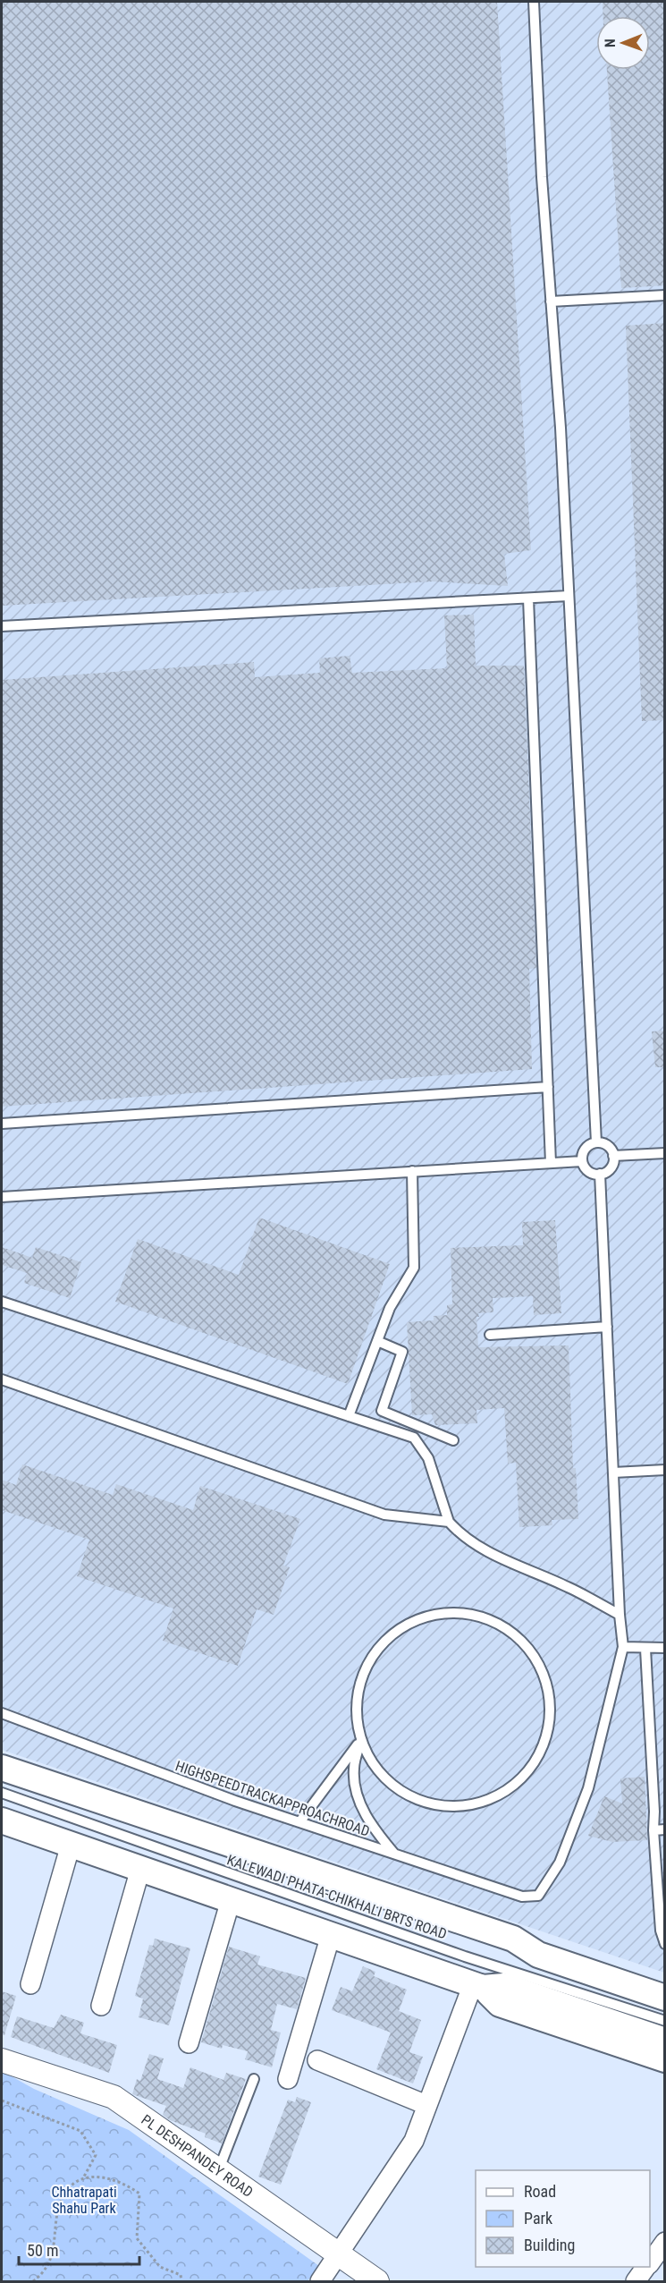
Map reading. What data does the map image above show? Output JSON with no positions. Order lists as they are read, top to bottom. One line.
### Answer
{"streets":{"street":["PL DESHPANDEY ROAD"],"lane":["HIGHSPEEDTRACKAPPROACHROAD","KALEWADI PHATA-CHIKHALI BRTS ROAD"]},"parks":["Chhatrapati Shahu Park"],"legend":["Road","Park","Building"],"scale_bar":"50 m","north":"left"}
